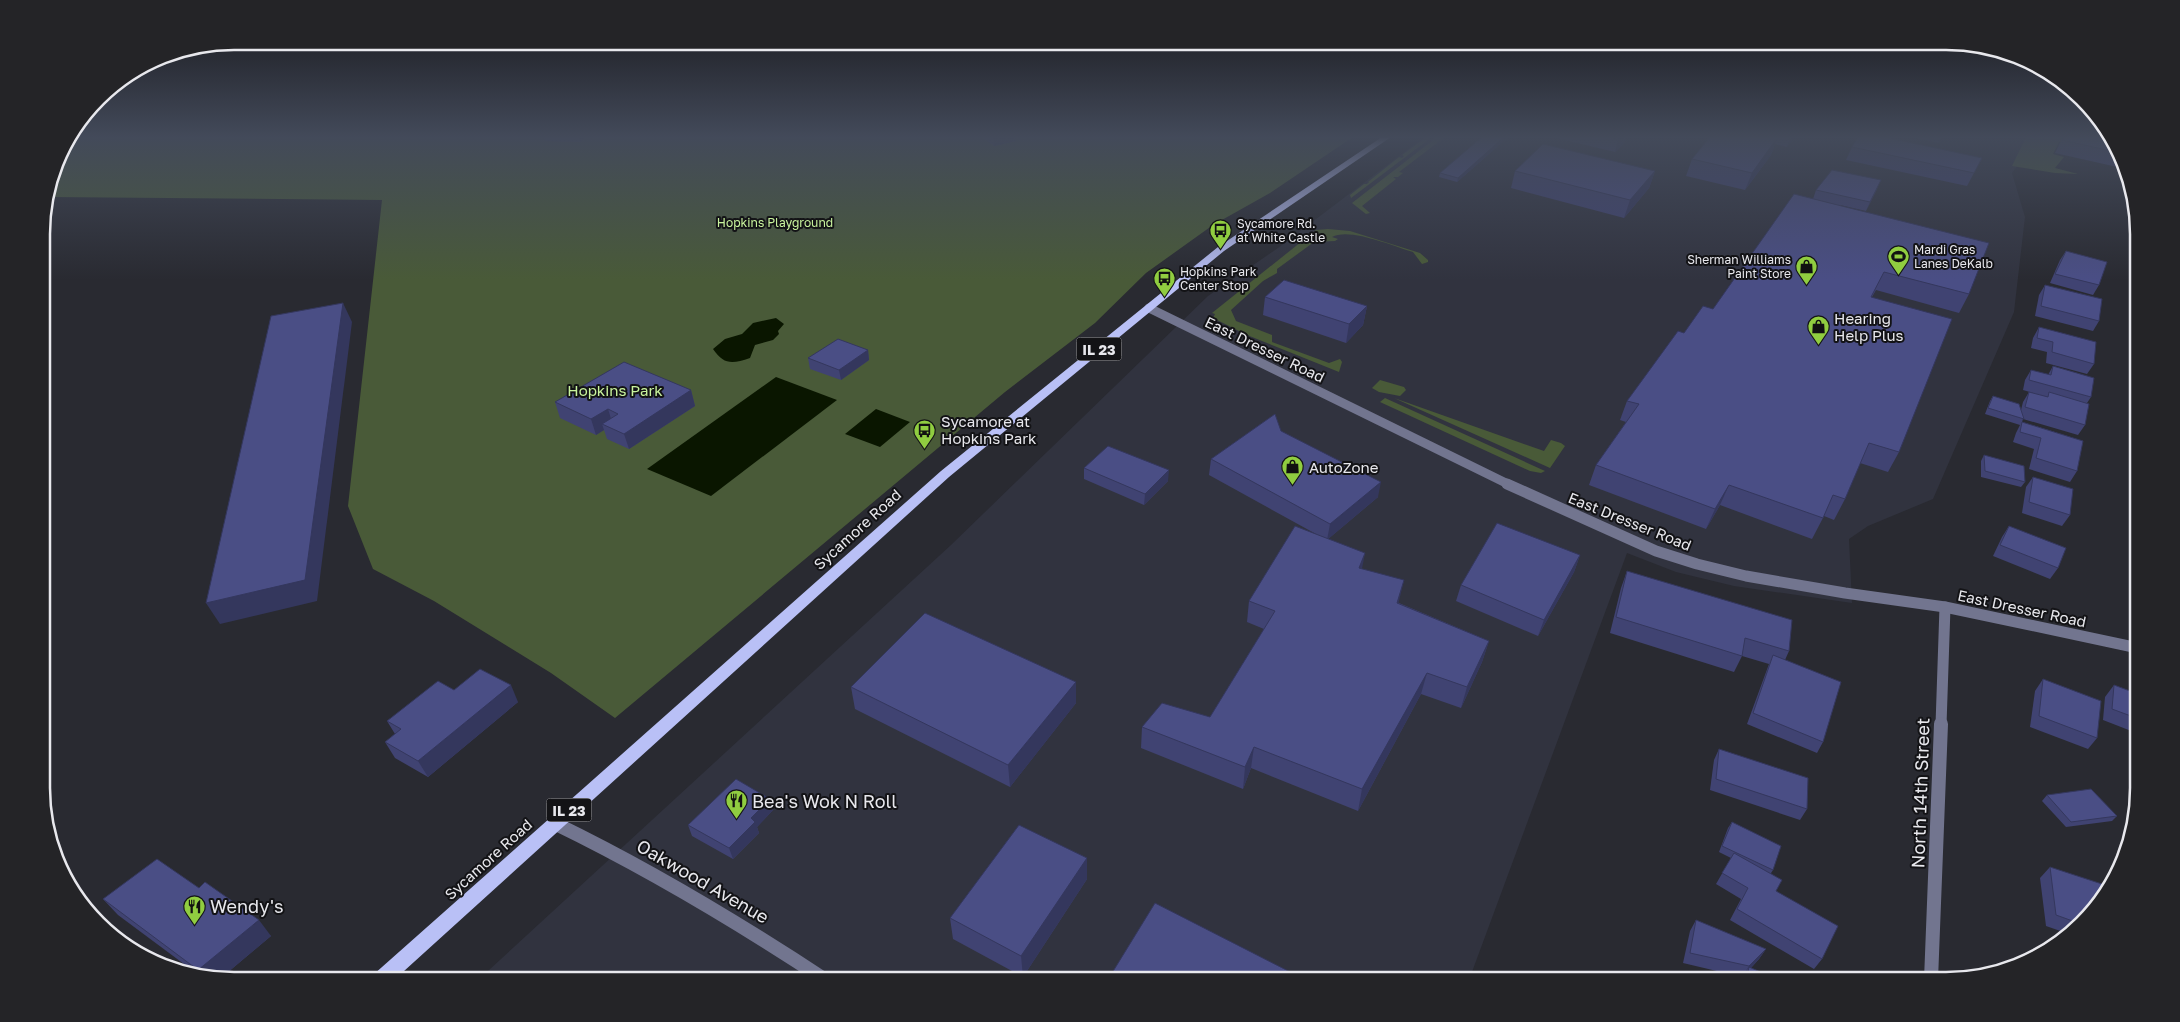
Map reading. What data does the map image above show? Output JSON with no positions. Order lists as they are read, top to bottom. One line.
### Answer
{"streets":{"main road":["IL 23","Sycamore Road"],"street":["East Dresser Road","North 14th Street","Oakwood Avenue"]},"crossings":[["East Dresser Road","Sycamore Road"],["East Dresser Road","North 14th Street"],["Sycamore Road","Oakwood Avenue"]],"parks":["Hopkins Playground","Hopkins Park"],"places":{"bus stop":["Sycamore Rd. at White Castle","Hopkins Park Center Stop","Sycamore at Hopkins Park"],"sports":["Mardi Gras Lanes DeKalb"],"shop":["Sherman Williams Paint Store","Hearing Help Plus","AutoZone"],"restaurant":["Bea's Wok N Roll","Wendy's"]}}
